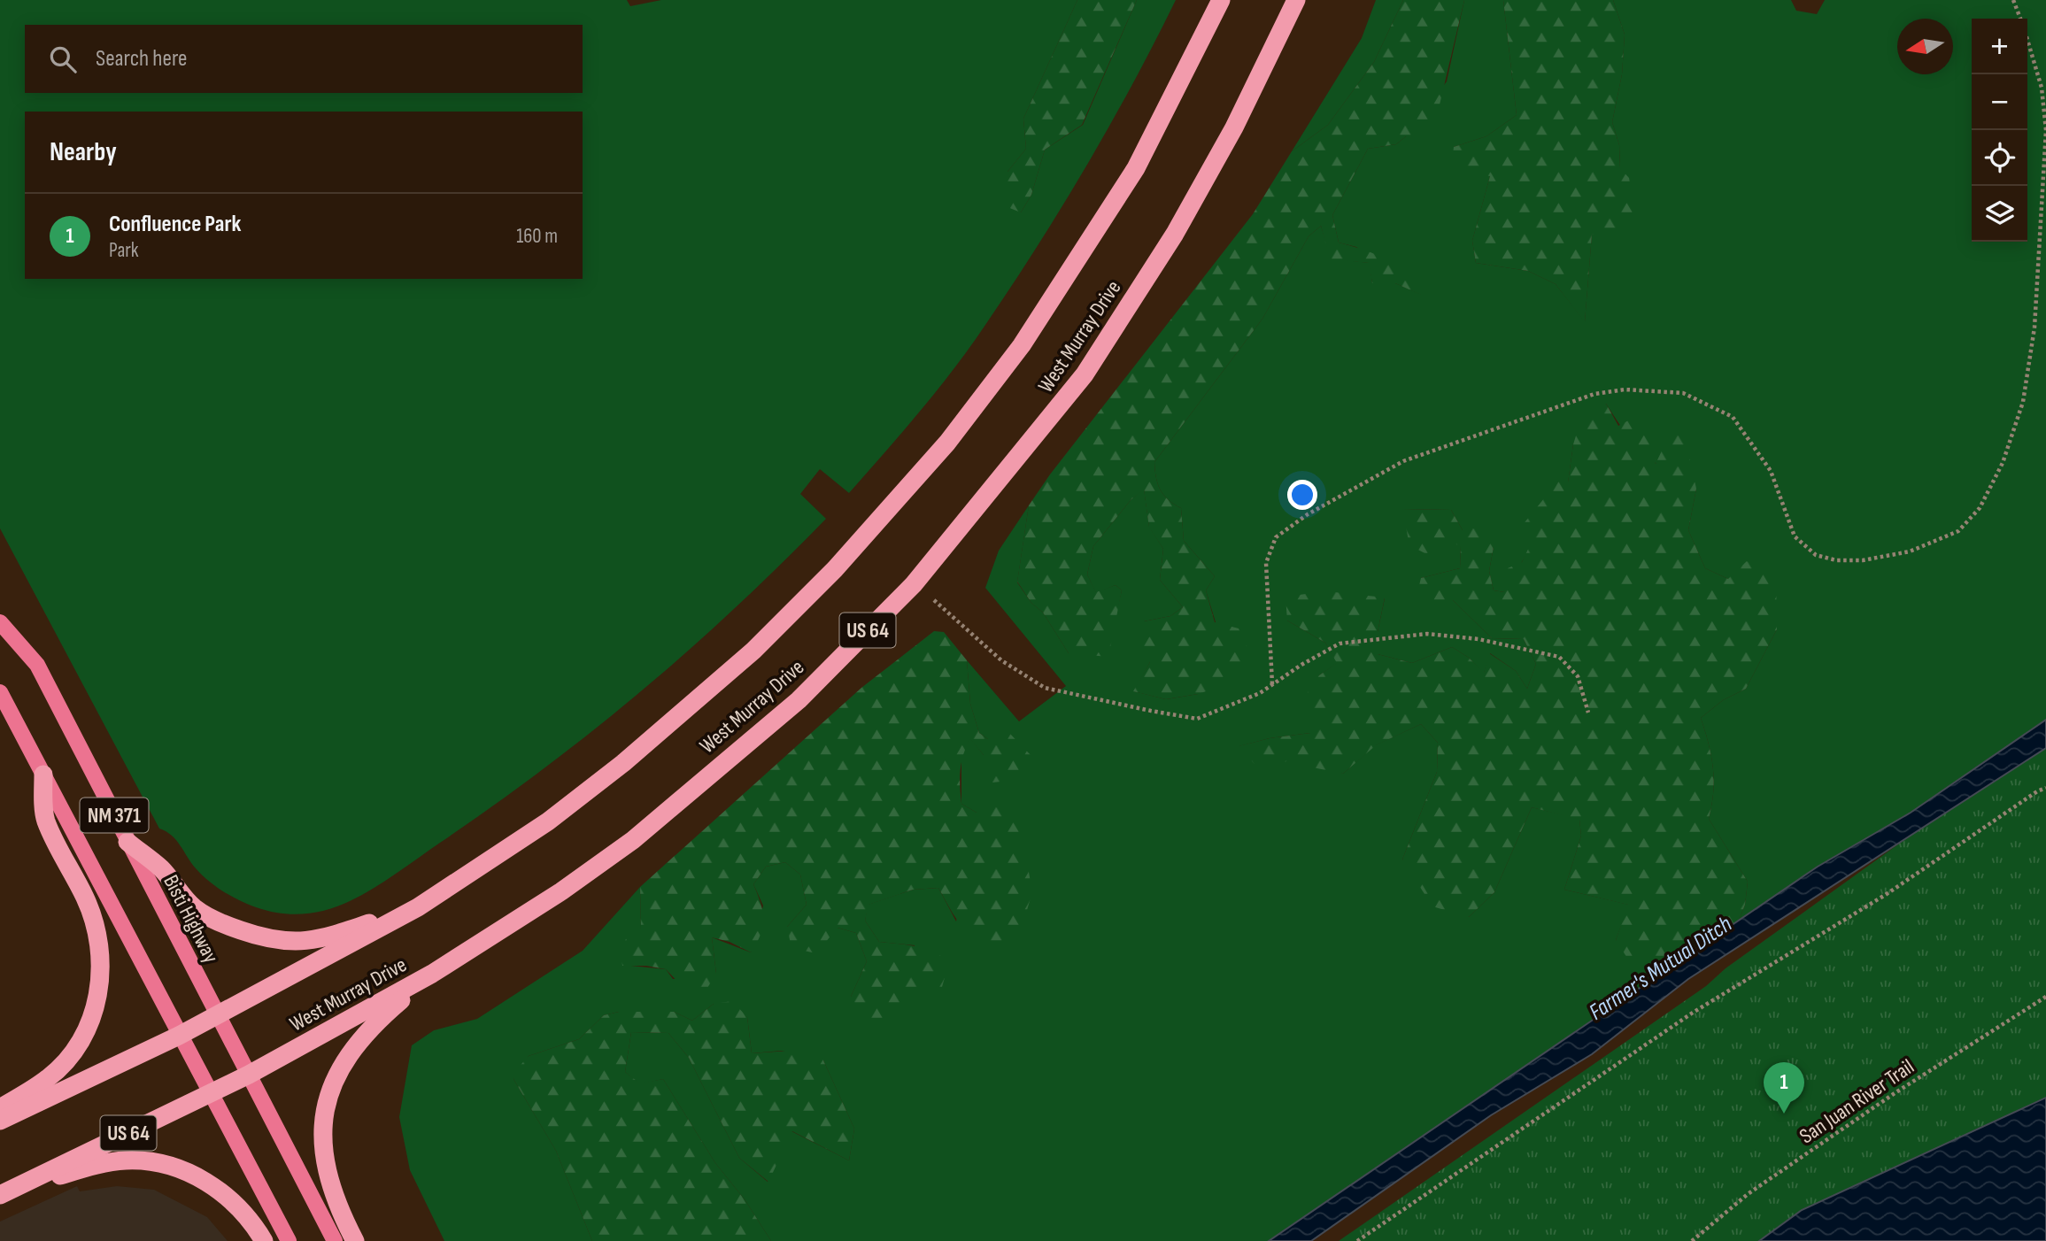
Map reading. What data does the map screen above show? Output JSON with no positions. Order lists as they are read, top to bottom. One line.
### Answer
{"streets":{"highway":["West Murray Drive","US 64"],"main road":["NM 371","Bisti Highway"],"path":["San Juan River Trail"]},"crossings":[["West Murray Drive","NM 371"],["West Murray Drive","Bisti Highway"]],"water":["Farmer's Mutual Ditch"],"north":"left","page":{"map_buttons":["+","−"],"search":"Search here","heading":"Nearby","list":[{"mark":"1","name":"Confluence Park","note":"Park","value":"160 m"}],"pins":"1"}}
